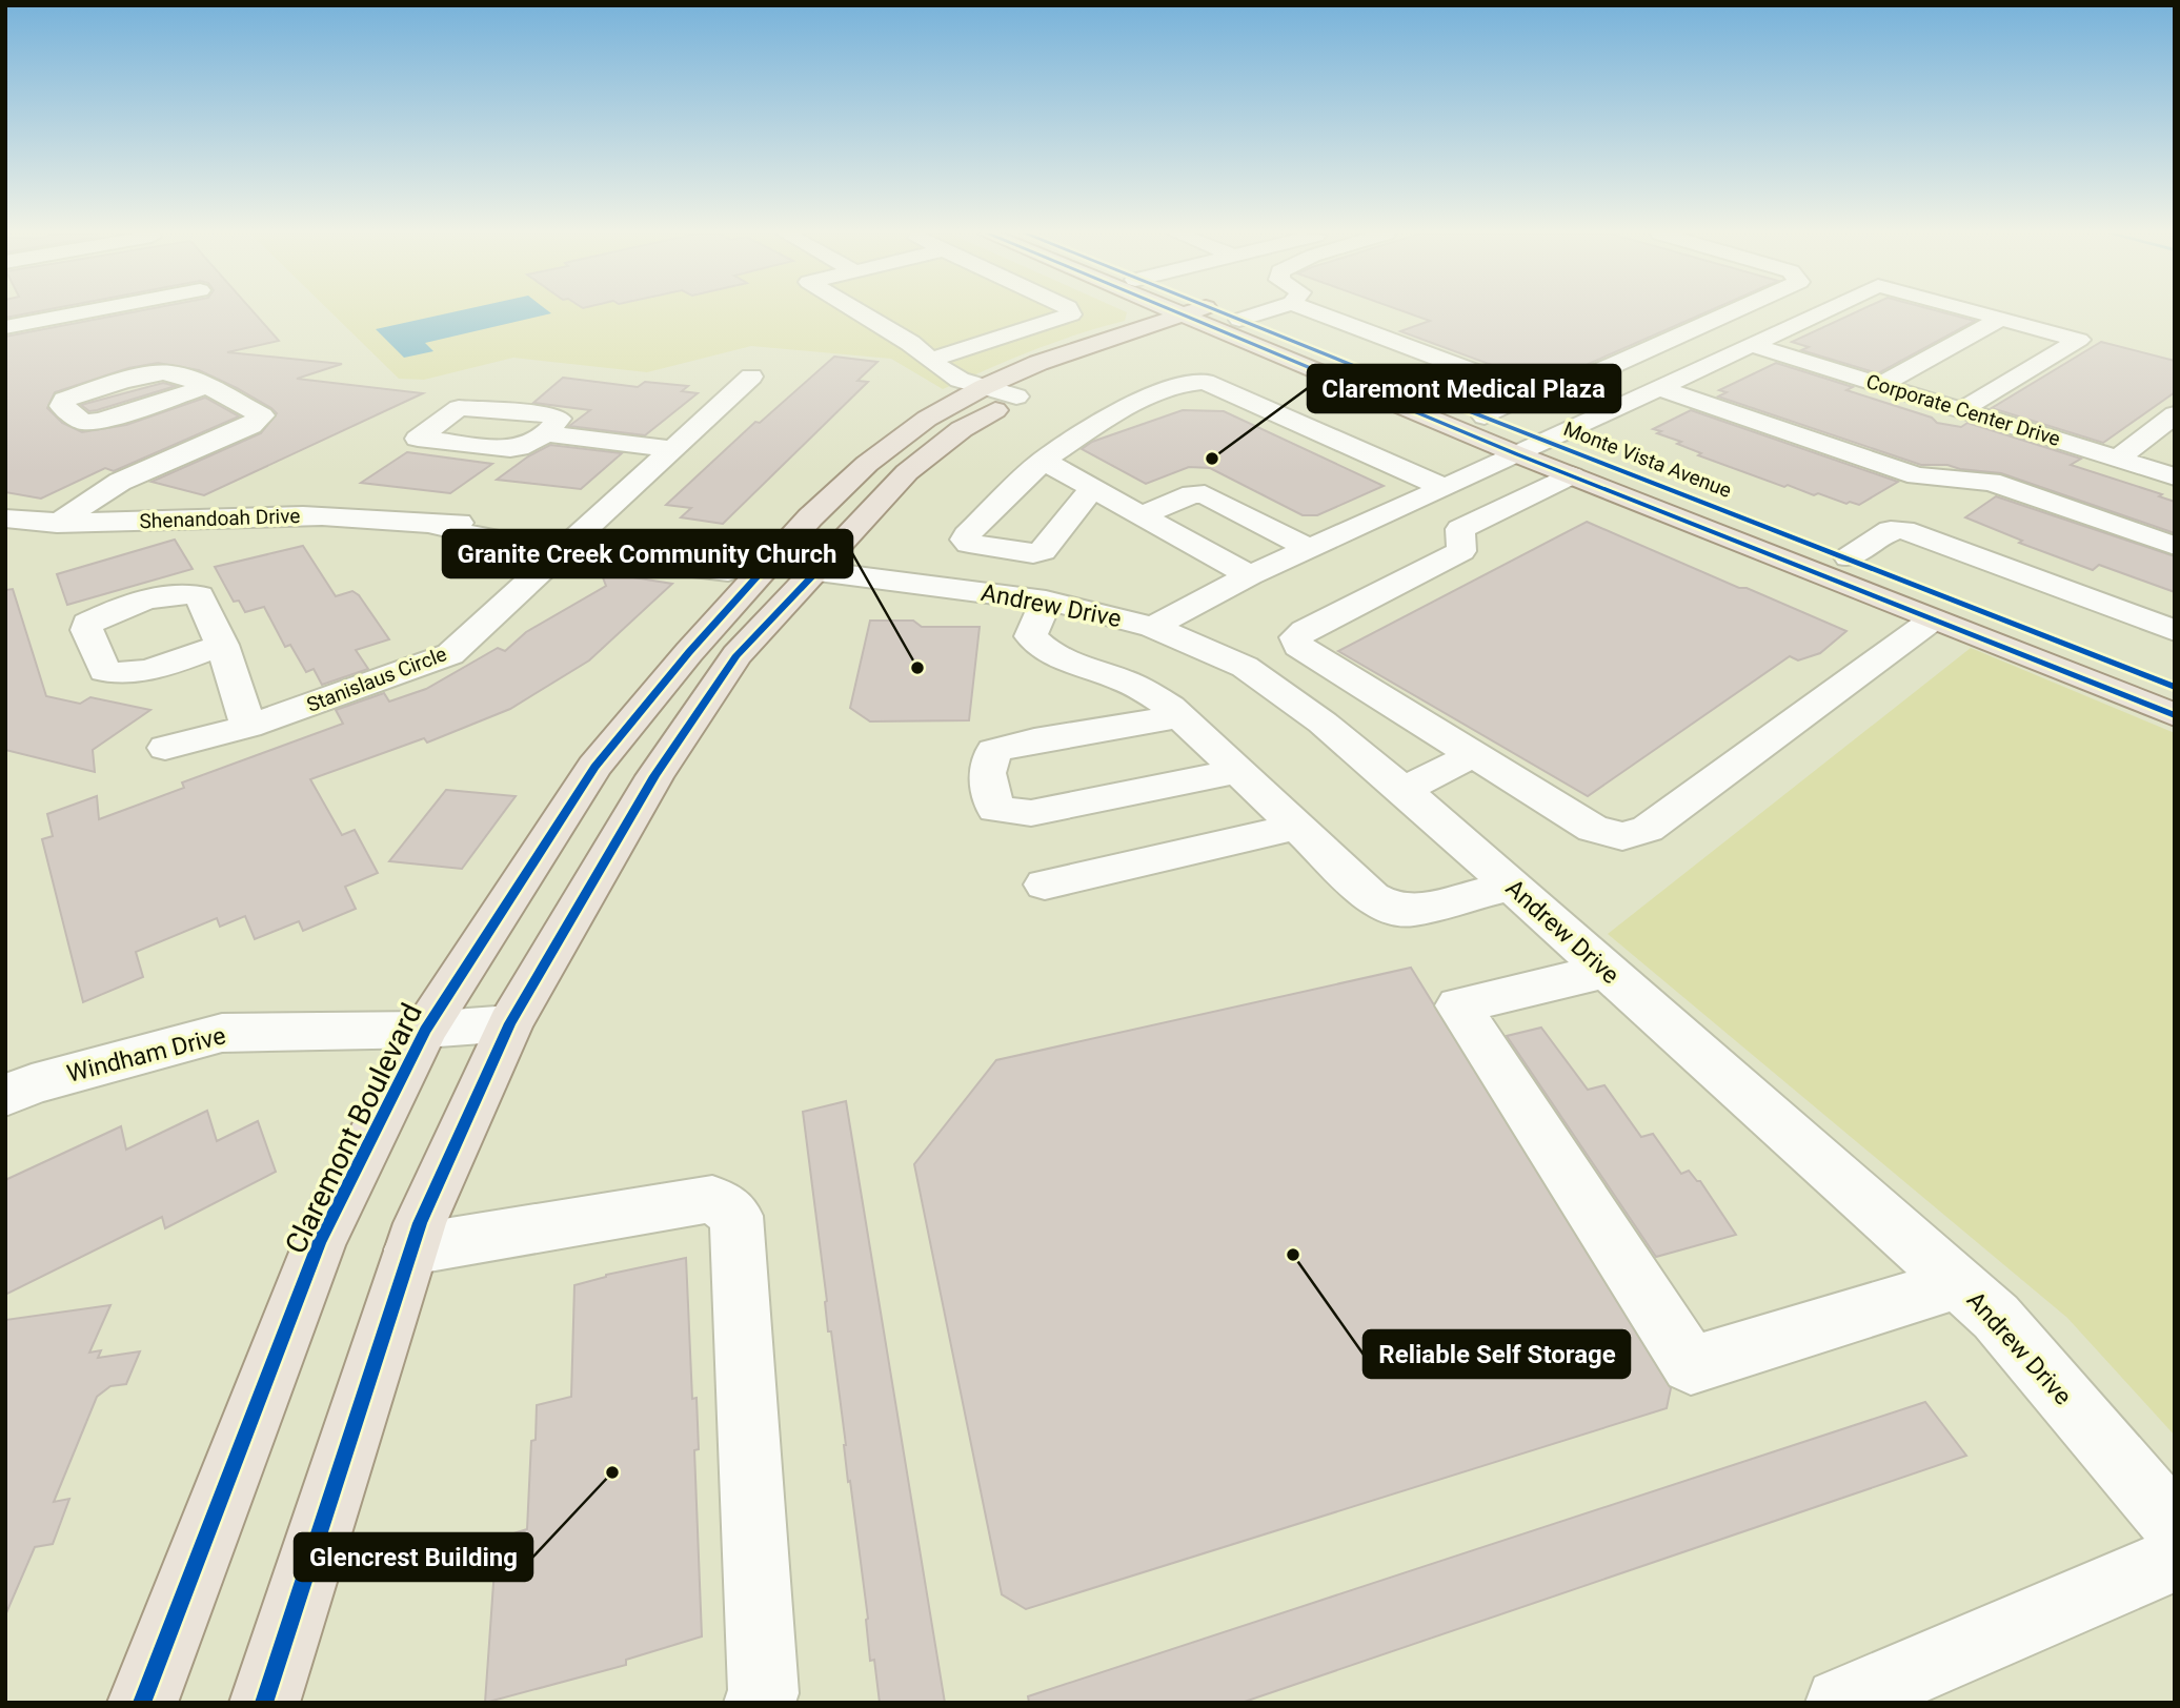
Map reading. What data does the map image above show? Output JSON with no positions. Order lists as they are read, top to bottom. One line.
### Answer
{"streets":{"main road":["Monte Vista Avenue","Claremont Boulevard"],"street":["Corporate Center Drive","Shenandoah Drive","Andrew Drive","Stanislaus Circle","Windham Drive"]},"crossings":[["Monte Vista Avenue","Claremont Boulevard"],["Shenandoah Drive","Andrew Drive"],["Shenandoah Drive","Stanislaus Circle"],["Shenandoah Drive","Claremont Boulevard"],["Andrew Drive","Claremont Boulevard"],["Windham Drive","Claremont Boulevard"]],"places":["Claremont Medical Plaza","Granite Creek Community Church","Reliable Self Storage","Glencrest Building"]}
